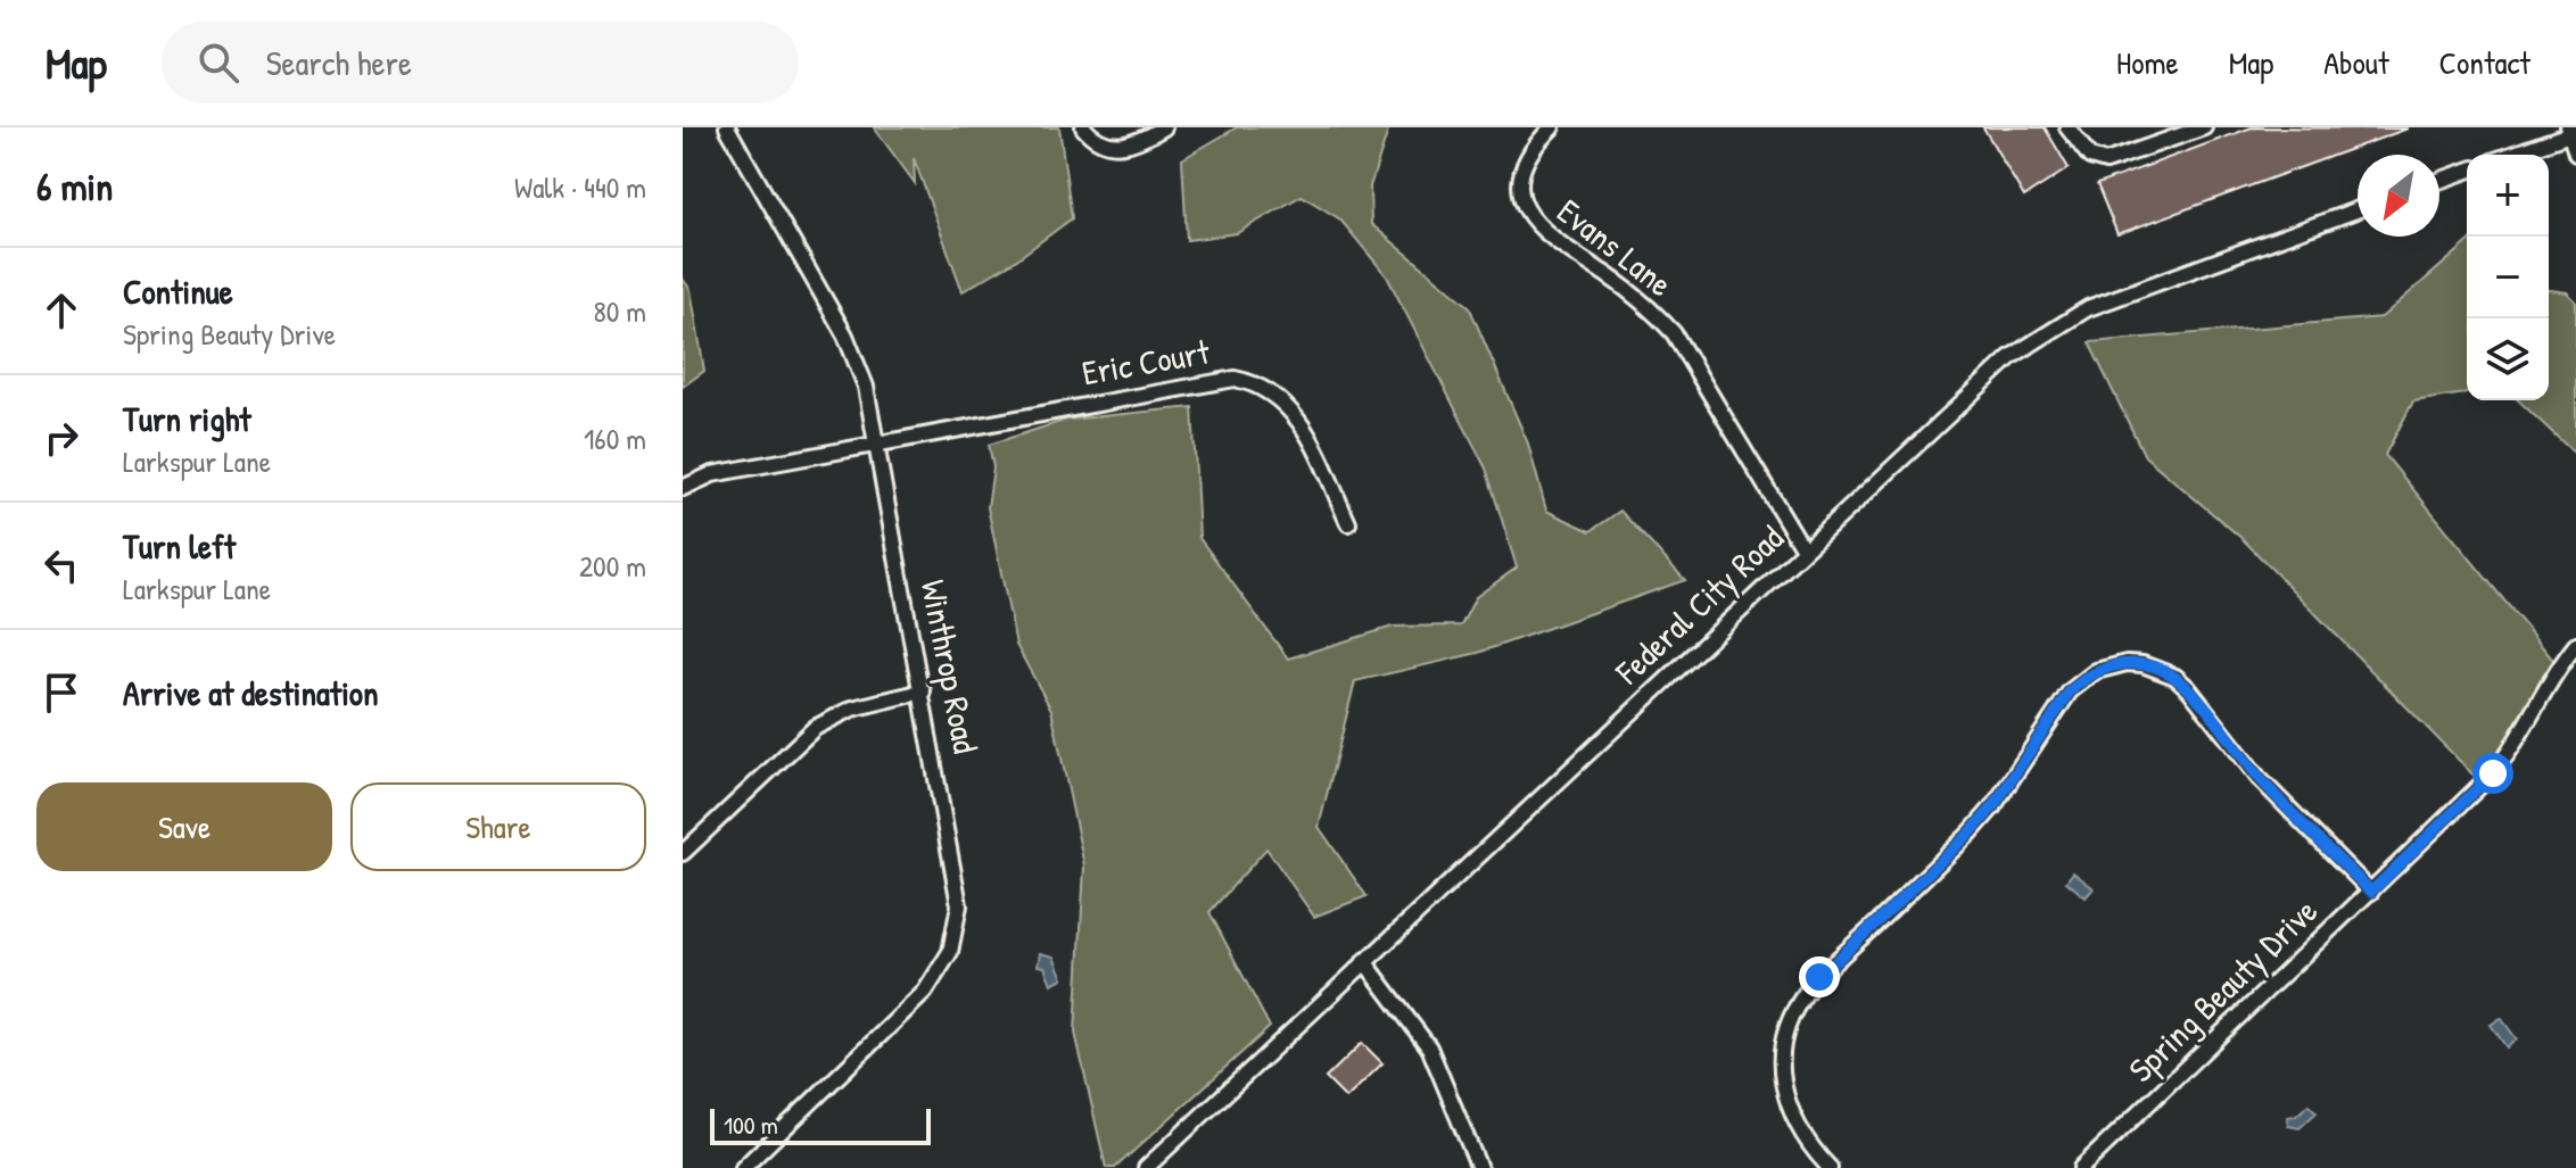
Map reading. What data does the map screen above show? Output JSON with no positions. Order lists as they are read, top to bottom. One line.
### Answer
{"streets":{"street":["Evans Lane","Eric Court","Federal City Road","Winthrop Road","Spring Beauty Drive"]},"crossings":[["Evans Lane","Federal City Road"],["Eric Court","Winthrop Road"]],"scale_bar":"100 m","north":"bottom left","page":{"header":"Map","search":"Search here","nav":["Home","Map","About","Contact"],"heading":["6 min","Walk · 440 m"],"map_buttons":["+","−"],"list":[["Continue","Spring Beauty Drive","80 m"],["Turn right","Larkspur Lane","160 m"],["Turn left","Larkspur Lane","200 m"],"Arrive at destination"],"buttons":["Save","Share"],"scale":"100 m"}}
